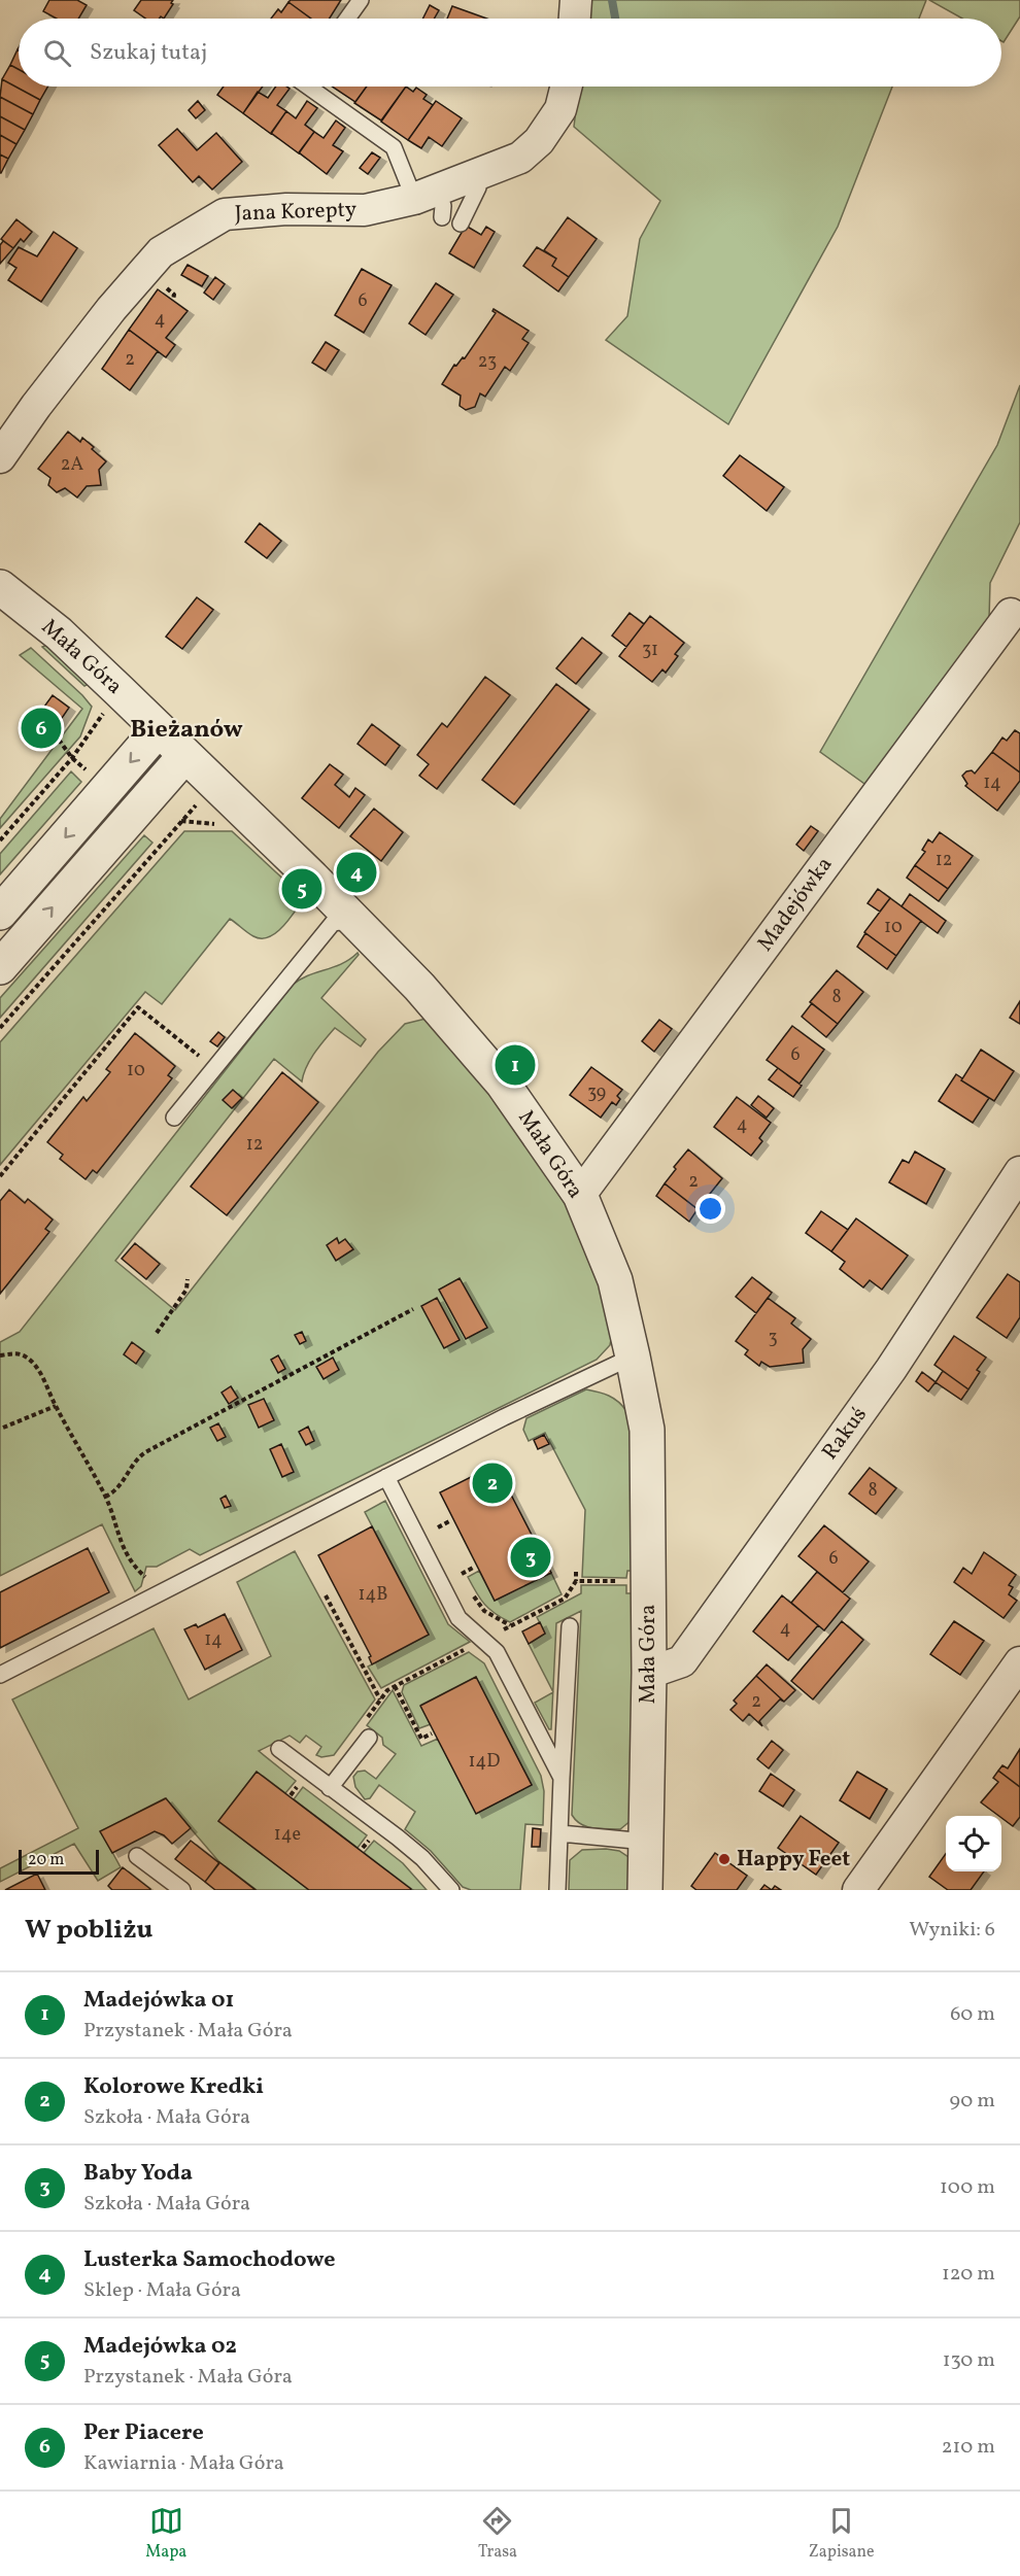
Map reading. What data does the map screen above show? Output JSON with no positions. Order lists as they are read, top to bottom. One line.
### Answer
{"streets":{"street":["Jana Korepty","Mała Góra","Madejówka","Rakuś"]},"crossings":[["Mała Góra","Madejówka"],["Mała Góra","Rakuś"]],"districts":["Bieżanów"],"places":["Happy Feet"],"house_numbers":["6","4","2","23","2A","31","14","12","10","8","6","10","39","4","12","2","3","8","6","14B","4","14","2","14D","14e"],"scale_bar":"20 m","page":{"search":"Szukaj tutaj","pins":["6","4","5","1","2","3"],"scale":"20 m","heading":["W pobliżu","Wyniki: 6"],"list":[{"mark":"1","name":"Madejówka 01","note":"Przystanek · Mała Góra","value":"60 m"},{"mark":"2","name":"Kolorowe Kredki","note":"Szkoła · Mała Góra","value":"90 m"},{"mark":"3","name":"Baby Yoda","note":"Szkoła · Mała Góra","value":"100 m"},{"mark":"4","name":"Lusterka Samochodowe","note":"Sklep · Mała Góra","value":"120 m"},{"mark":"5","name":"Madejówka 02","note":"Przystanek · Mała Góra","value":"130 m"},{"mark":"6","name":"Per Piacere","note":"Kawiarnia · Mała Góra","value":"210 m"}],"nav":["Mapa","Trasa","Zapisane"]}}
